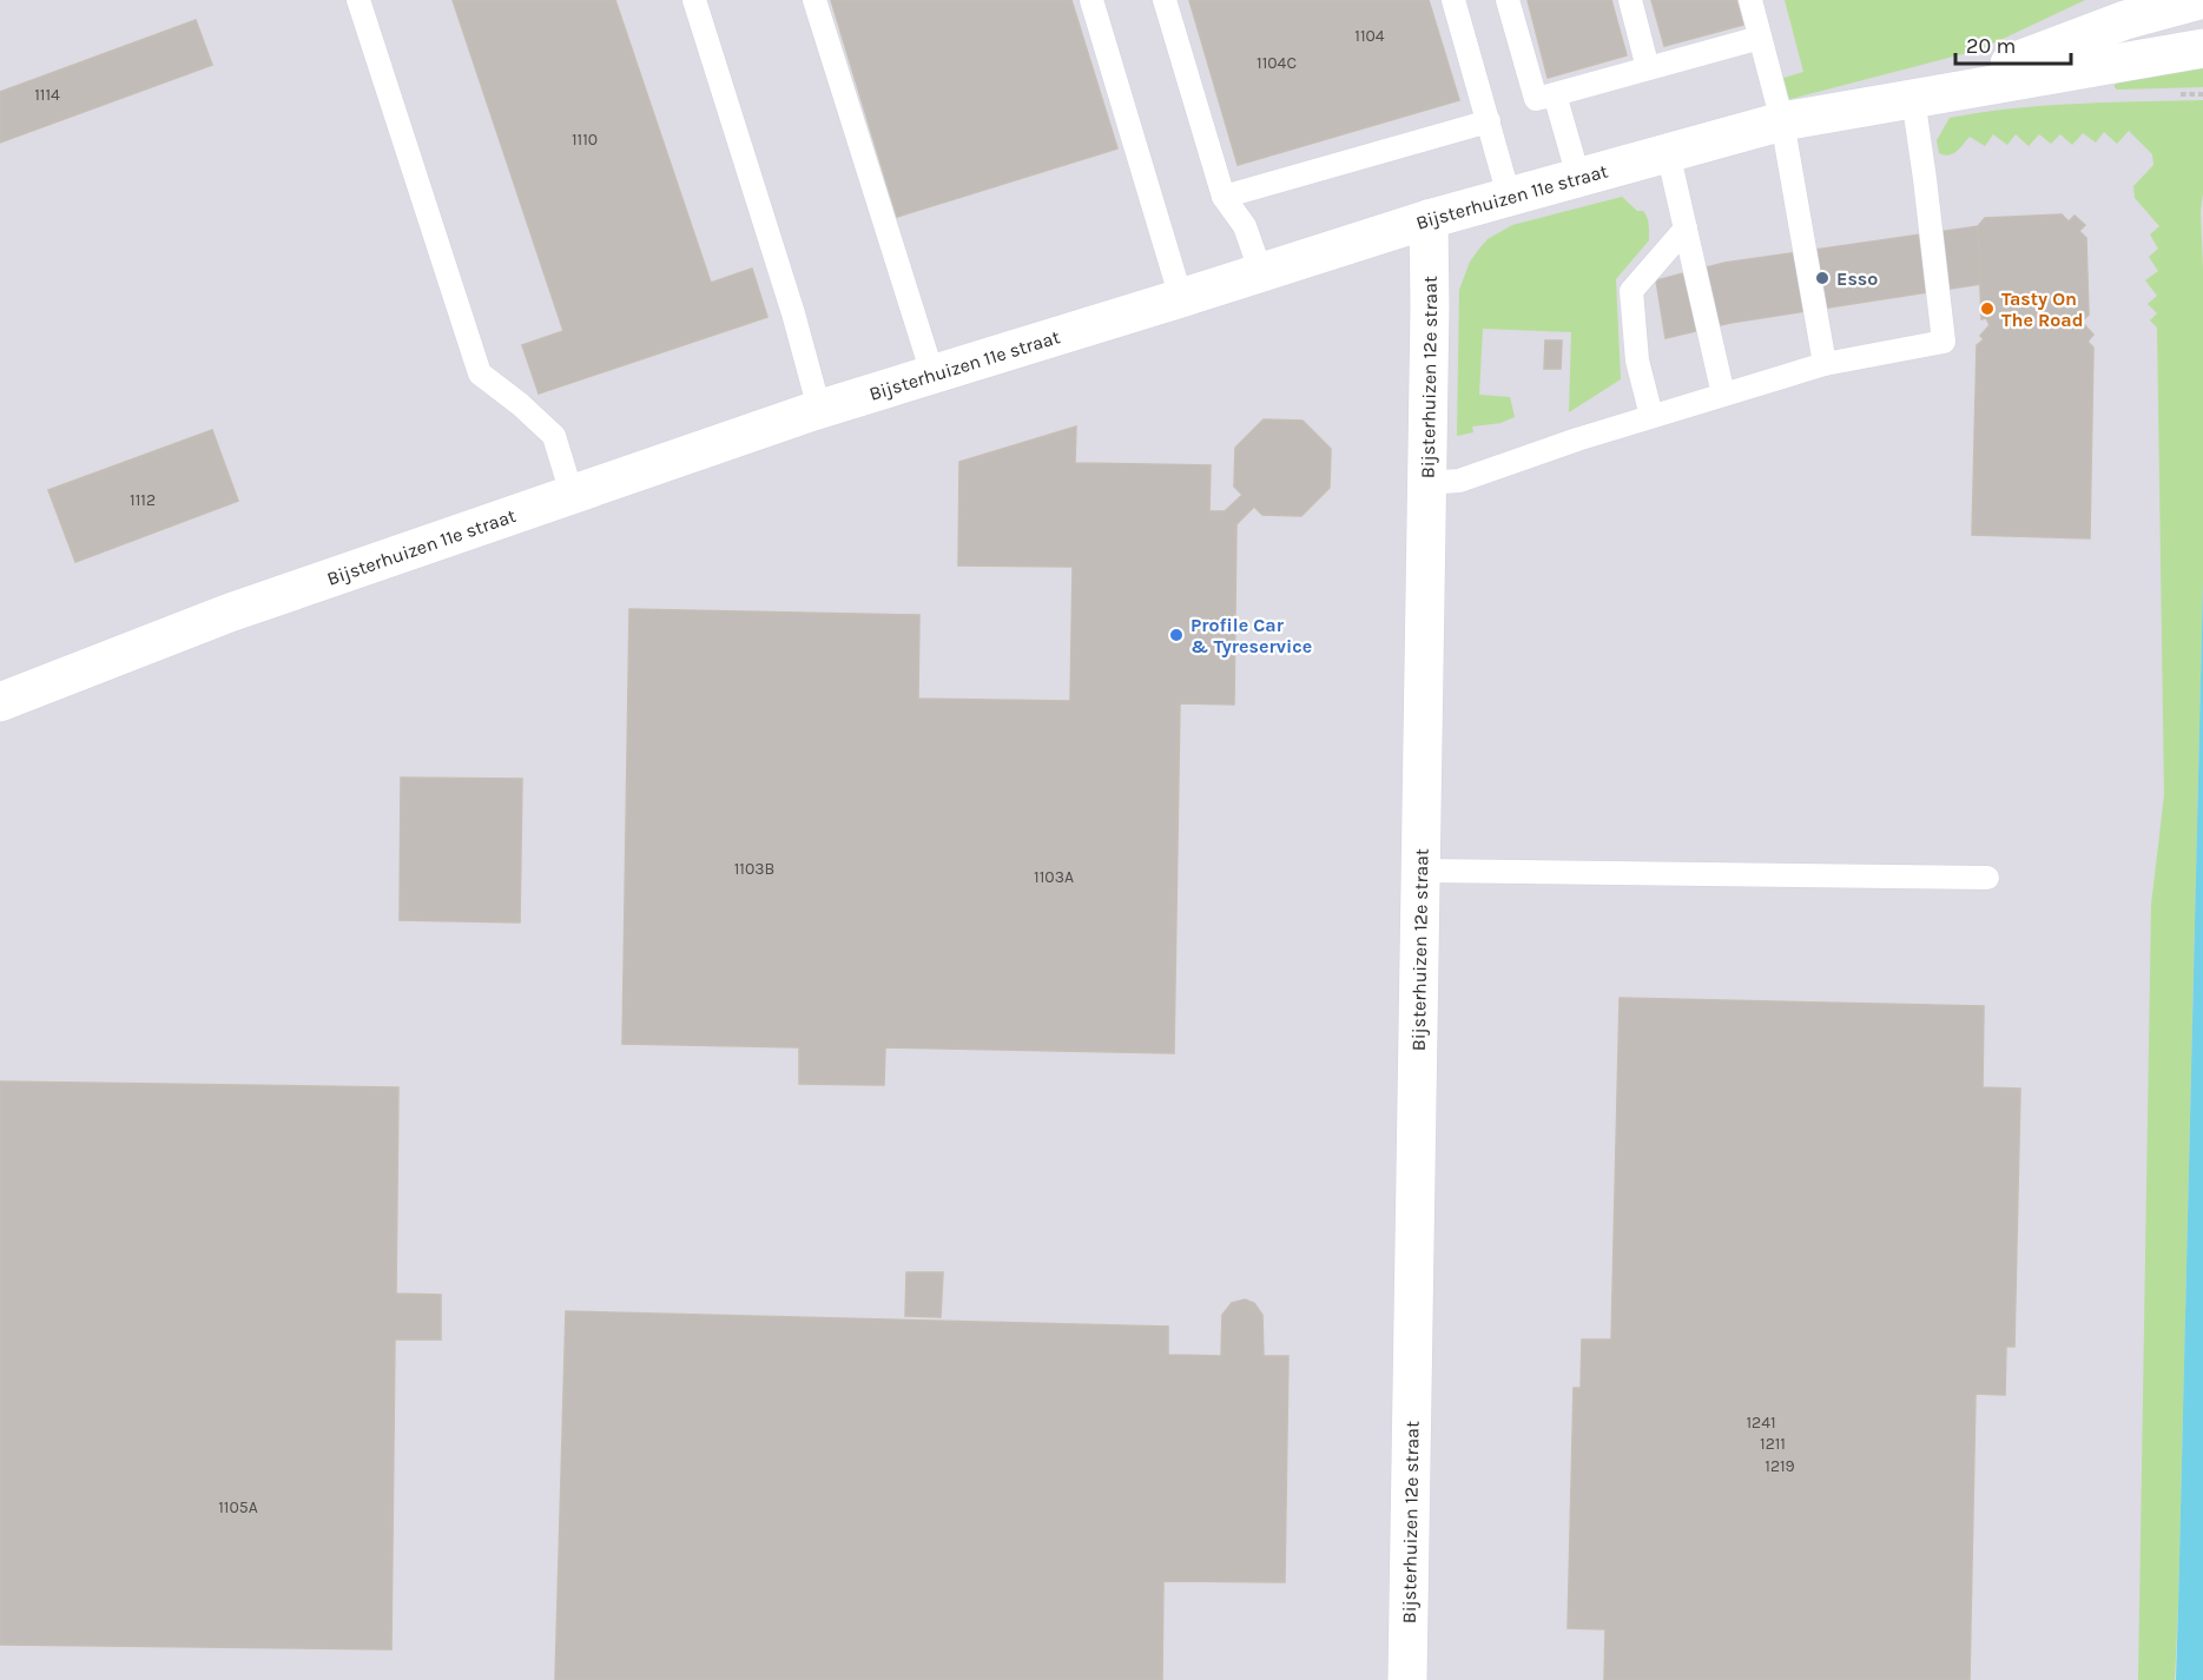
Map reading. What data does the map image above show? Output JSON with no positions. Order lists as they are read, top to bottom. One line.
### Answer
{"streets":{"street":["Bijsterhuizen 11e straat","Bijsterhuizen 12e straat"]},"crossings":[["Bijsterhuizen 11e straat","Bijsterhuizen 12e straat"]],"places":["Esso","Tasty On The Road","Profile Car & Tyreservice"],"house_numbers":["1104","1104C","1114","1110","1112","1103B","1103A","1241","1211","1219","1105A"],"scale_bar":"20 m"}
